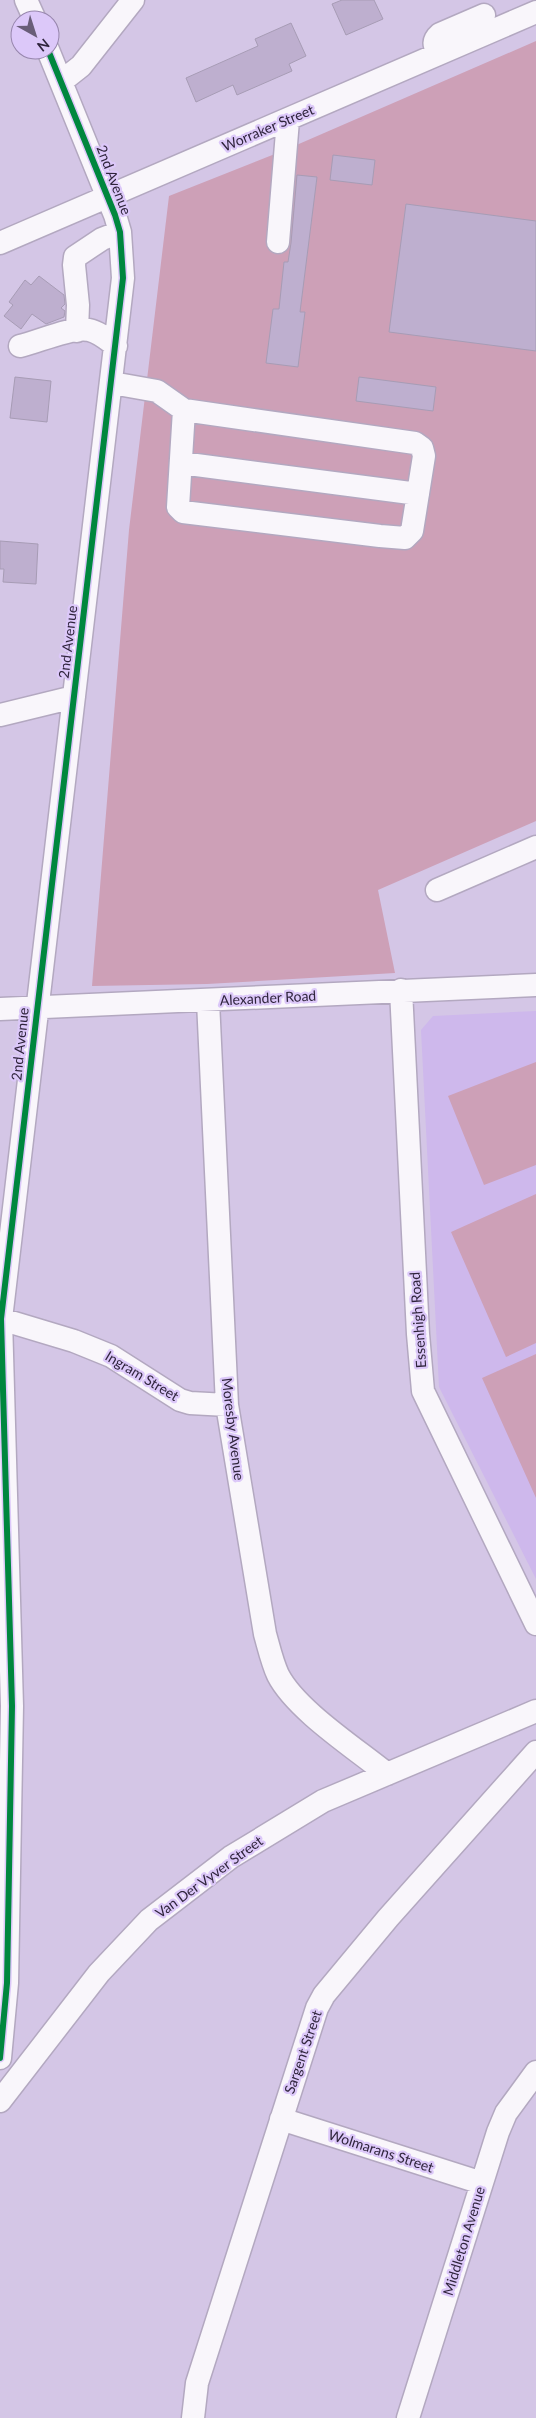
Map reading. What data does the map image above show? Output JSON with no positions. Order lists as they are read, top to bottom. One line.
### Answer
{"streets":{"street":["Worraker Street","2nd Avenue","Alexander Road","Essenhigh Road","Ingram Street","Moresby Avenue","Van Der Vyver Street","Sargent Street","Wolmarans Street","Middleton Avenue"]},"crossings":[["Worraker Street","2nd Avenue"],["2nd Avenue","Alexander Road"],["2nd Avenue","Ingram Street"],["Alexander Road","Essenhigh Road"],["Alexander Road","Moresby Avenue"],["Ingram Street","Moresby Avenue"],["Moresby Avenue","Van Der Vyver Street"],["Sargent Street","Wolmarans Street"],["Wolmarans Street","Middleton Avenue"]],"north":"bottom right"}
